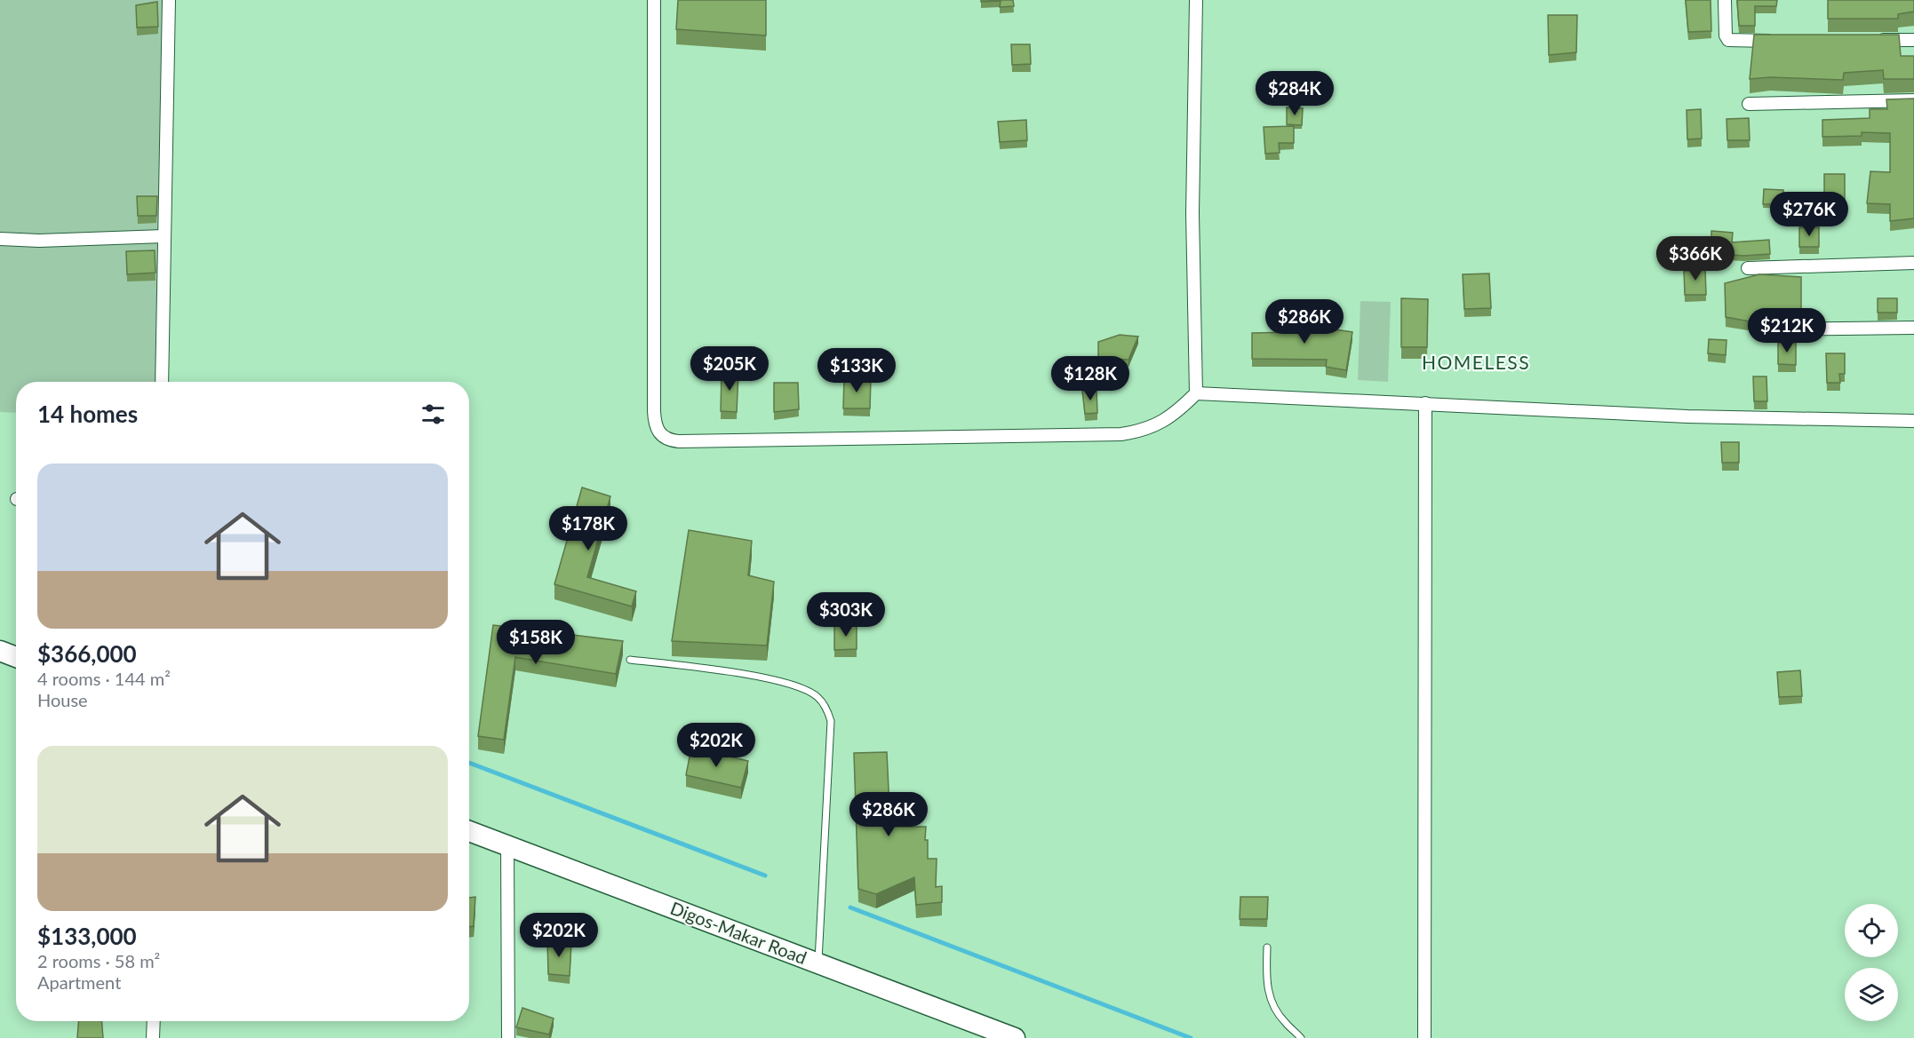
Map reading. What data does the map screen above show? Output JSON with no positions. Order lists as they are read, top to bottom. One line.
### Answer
{"streets":{"main road":["Digos-Makar Road"]},"districts":["HOMELESS"],"page":{"price":["$284K","$276K","$366K","$286K","$212K","$205K","$133K","$128K","$178K","$303K","$158K","$202K","$286K","$202K"],"heading":"14 homes","list":[{"name":"$366,000","note":"4 rooms · 144 m² · House"},{"name":"$133,000","note":"2 rooms · 58 m² · Apartment"}]}}
